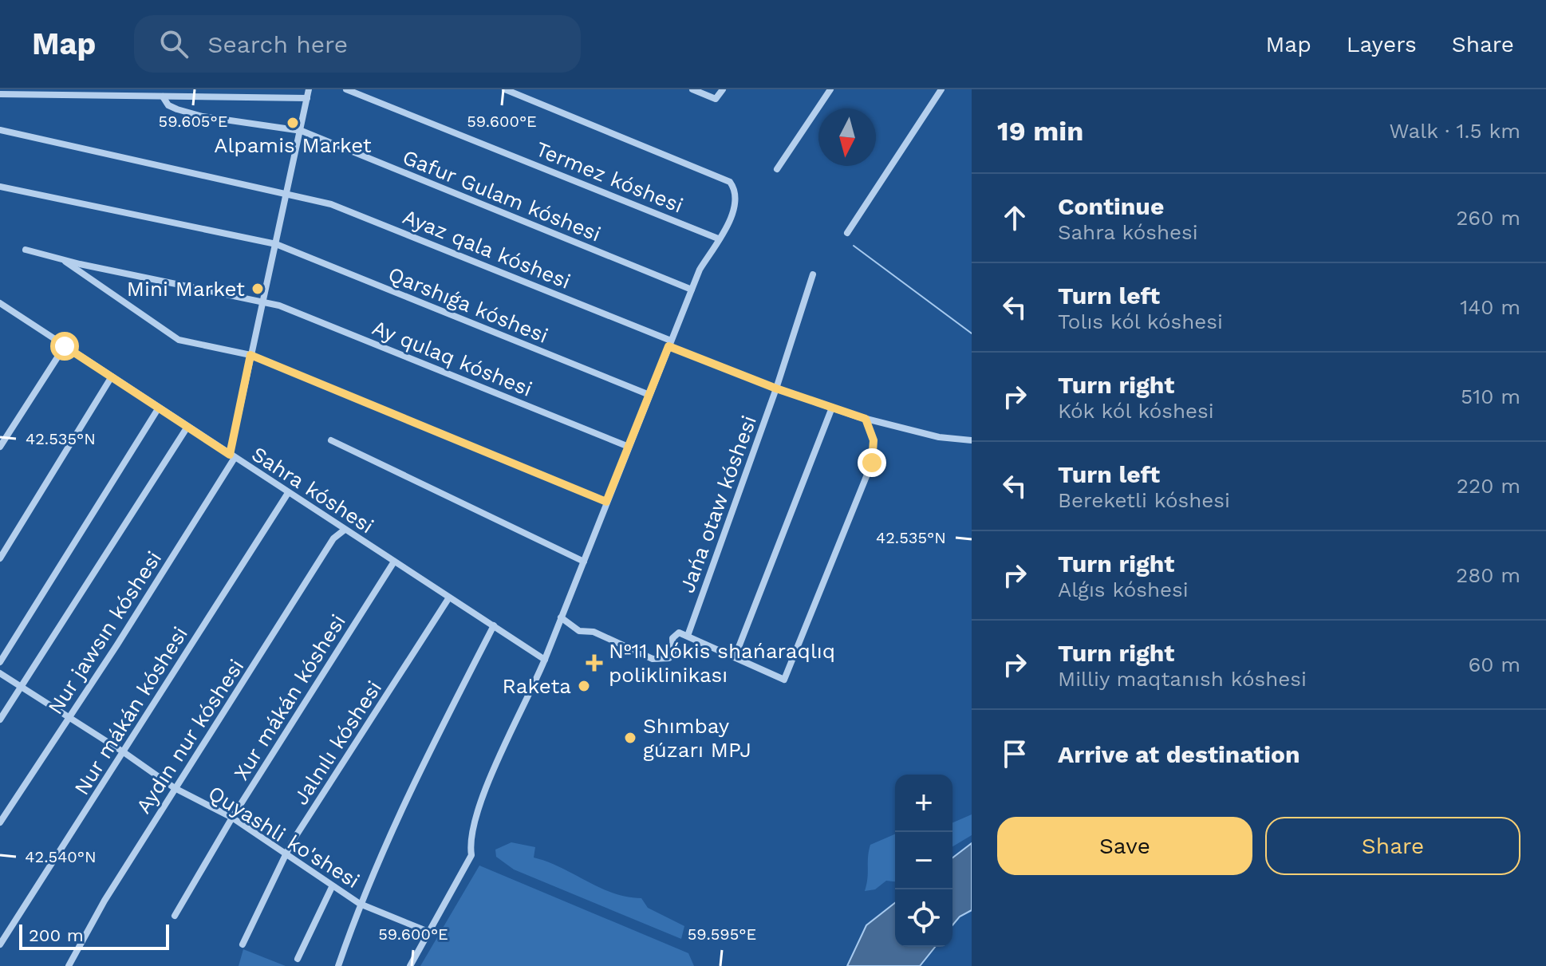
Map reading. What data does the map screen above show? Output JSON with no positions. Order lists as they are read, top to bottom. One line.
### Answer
{"streets":{"street":["Termez kóshesi","Gafur Gulam kóshesi","Ayaz qala kóshesi","Qarshıǵa kóshesi","Ay qulaq kóshesi","Sahra kóshesi","Jańa otaw kóshesi","Nur jawsın kóshesi","Xur mákán kóshesi","Nur mákán kóshesi","Aydın nur kóshesi","Jalnılı kóshesi","Quyashli ko'shesi"]},"crossings":[["Ayaz qala kóshesi","Jańa otaw kóshesi"],["Sahra kóshesi","Nur jawsın kóshesi"],["Sahra kóshesi","Xur mákán kóshesi"],["Sahra kóshesi","Nur mákán kóshesi"],["Sahra kóshesi","Aydın nur kóshesi"],["Sahra kóshesi","Jalnılı kóshesi"],["Nur jawsın kóshesi","Quyashli ko'shesi"],["Xur mákán kóshesi","Quyashli ko'shesi"],["Nur mákán kóshesi","Quyashli ko'shesi"],["Aydın nur kóshesi","Quyashli ko'shesi"],["Jalnılı kóshesi","Quyashli ko'shesi"]],"places":{"other":["Alpamis Market","Mini Market","Raketa","Shımbay gúzarı MPJ"],"health":["№11 Nókis shańaraqlıq poliklinikası"]},"scale_bar":"200 m","north":"bottom","page":{"header":"Map","search":"Search here","nav":["Map","Layers","Share"],"heading":["19 min","Walk · 1.5 km"],"list":[["Continue","Sahra kóshesi","260 m"],["Turn left","Tolıs kól kóshesi","140 m"],["Turn right","Kók kól kóshesi","510 m"],["Turn left","Bereketli kóshesi","220 m"],["Turn right","Alǵıs kóshesi","280 m"],["Turn right","Milliy maqtanısh kóshesi","60 m"],"Arrive at destination"],"map_buttons":["+","−"],"buttons":["Save","Share"],"scale":"200 m"},"coordinates":["59.605°E","59.600°E","42.535°N","42.540°N","59.595°E"]}
